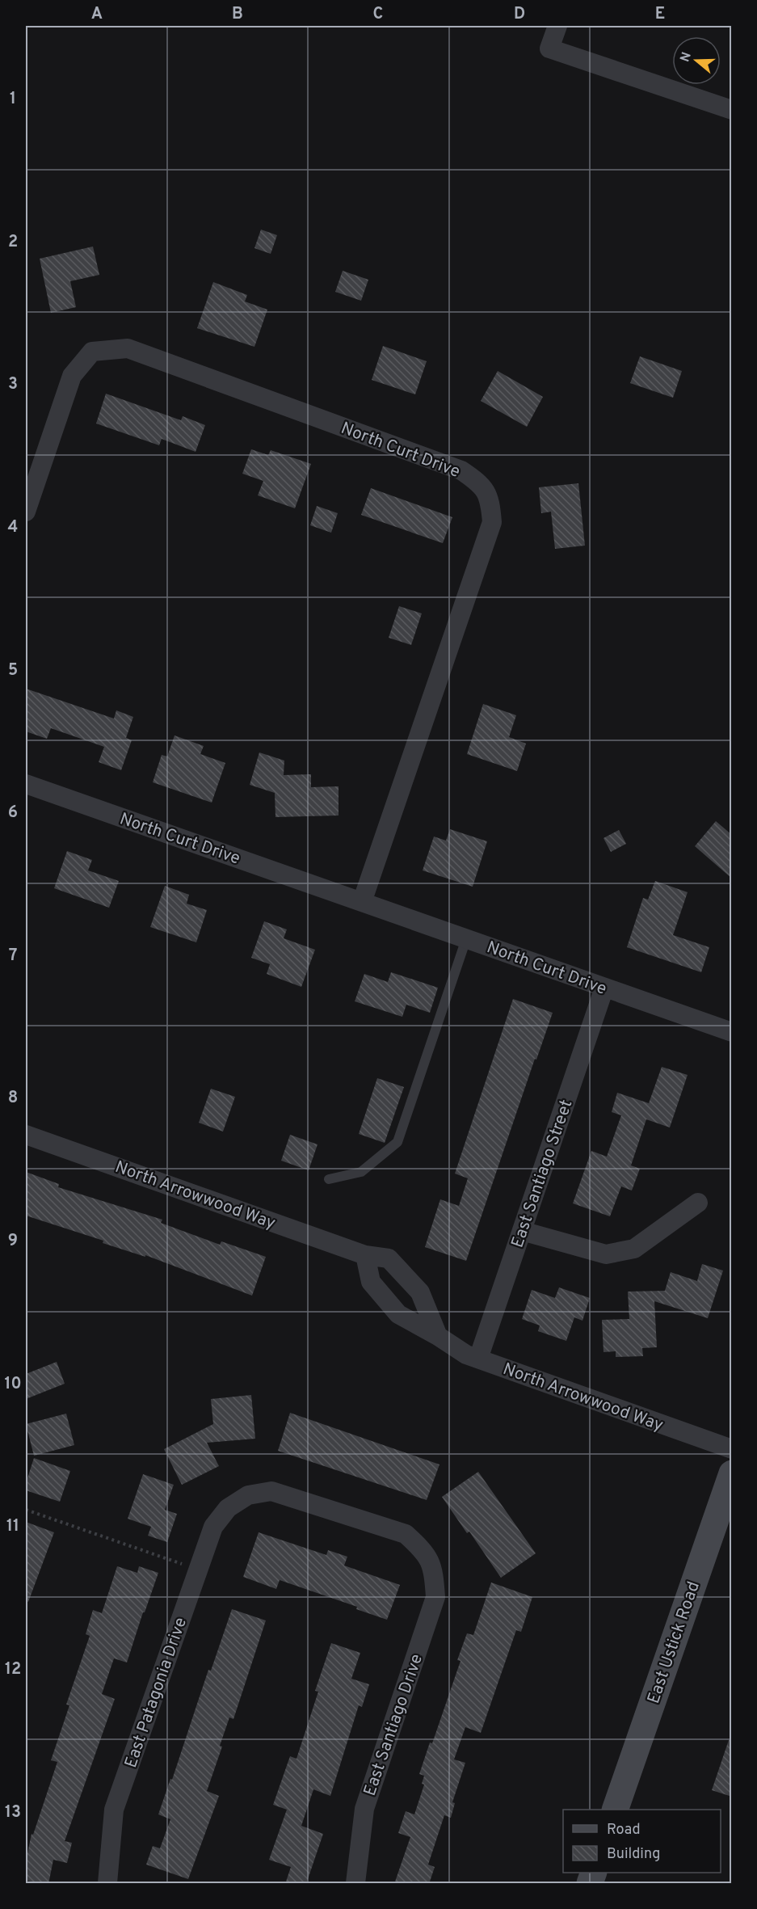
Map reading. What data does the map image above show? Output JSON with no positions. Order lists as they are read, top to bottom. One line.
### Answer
{"streets":{"main road":["East Ustick Road"],"street":["North Curt Drive","East Santiago Street","North Arrowwood Way","East Patagonia Drive","East Santiago Drive"]},"crossings":[["North Curt Drive","East Santiago Street"],["East Santiago Street","North Arrowwood Way"],["East Patagonia Drive","East Santiago Drive"]],"legend":["Road","Building"],"north":"left","grid":{"columns":["A","B","C","D","E"],"rows":["1","2","3","4","5","6","7","8","9","10","11","12","13"]}}
